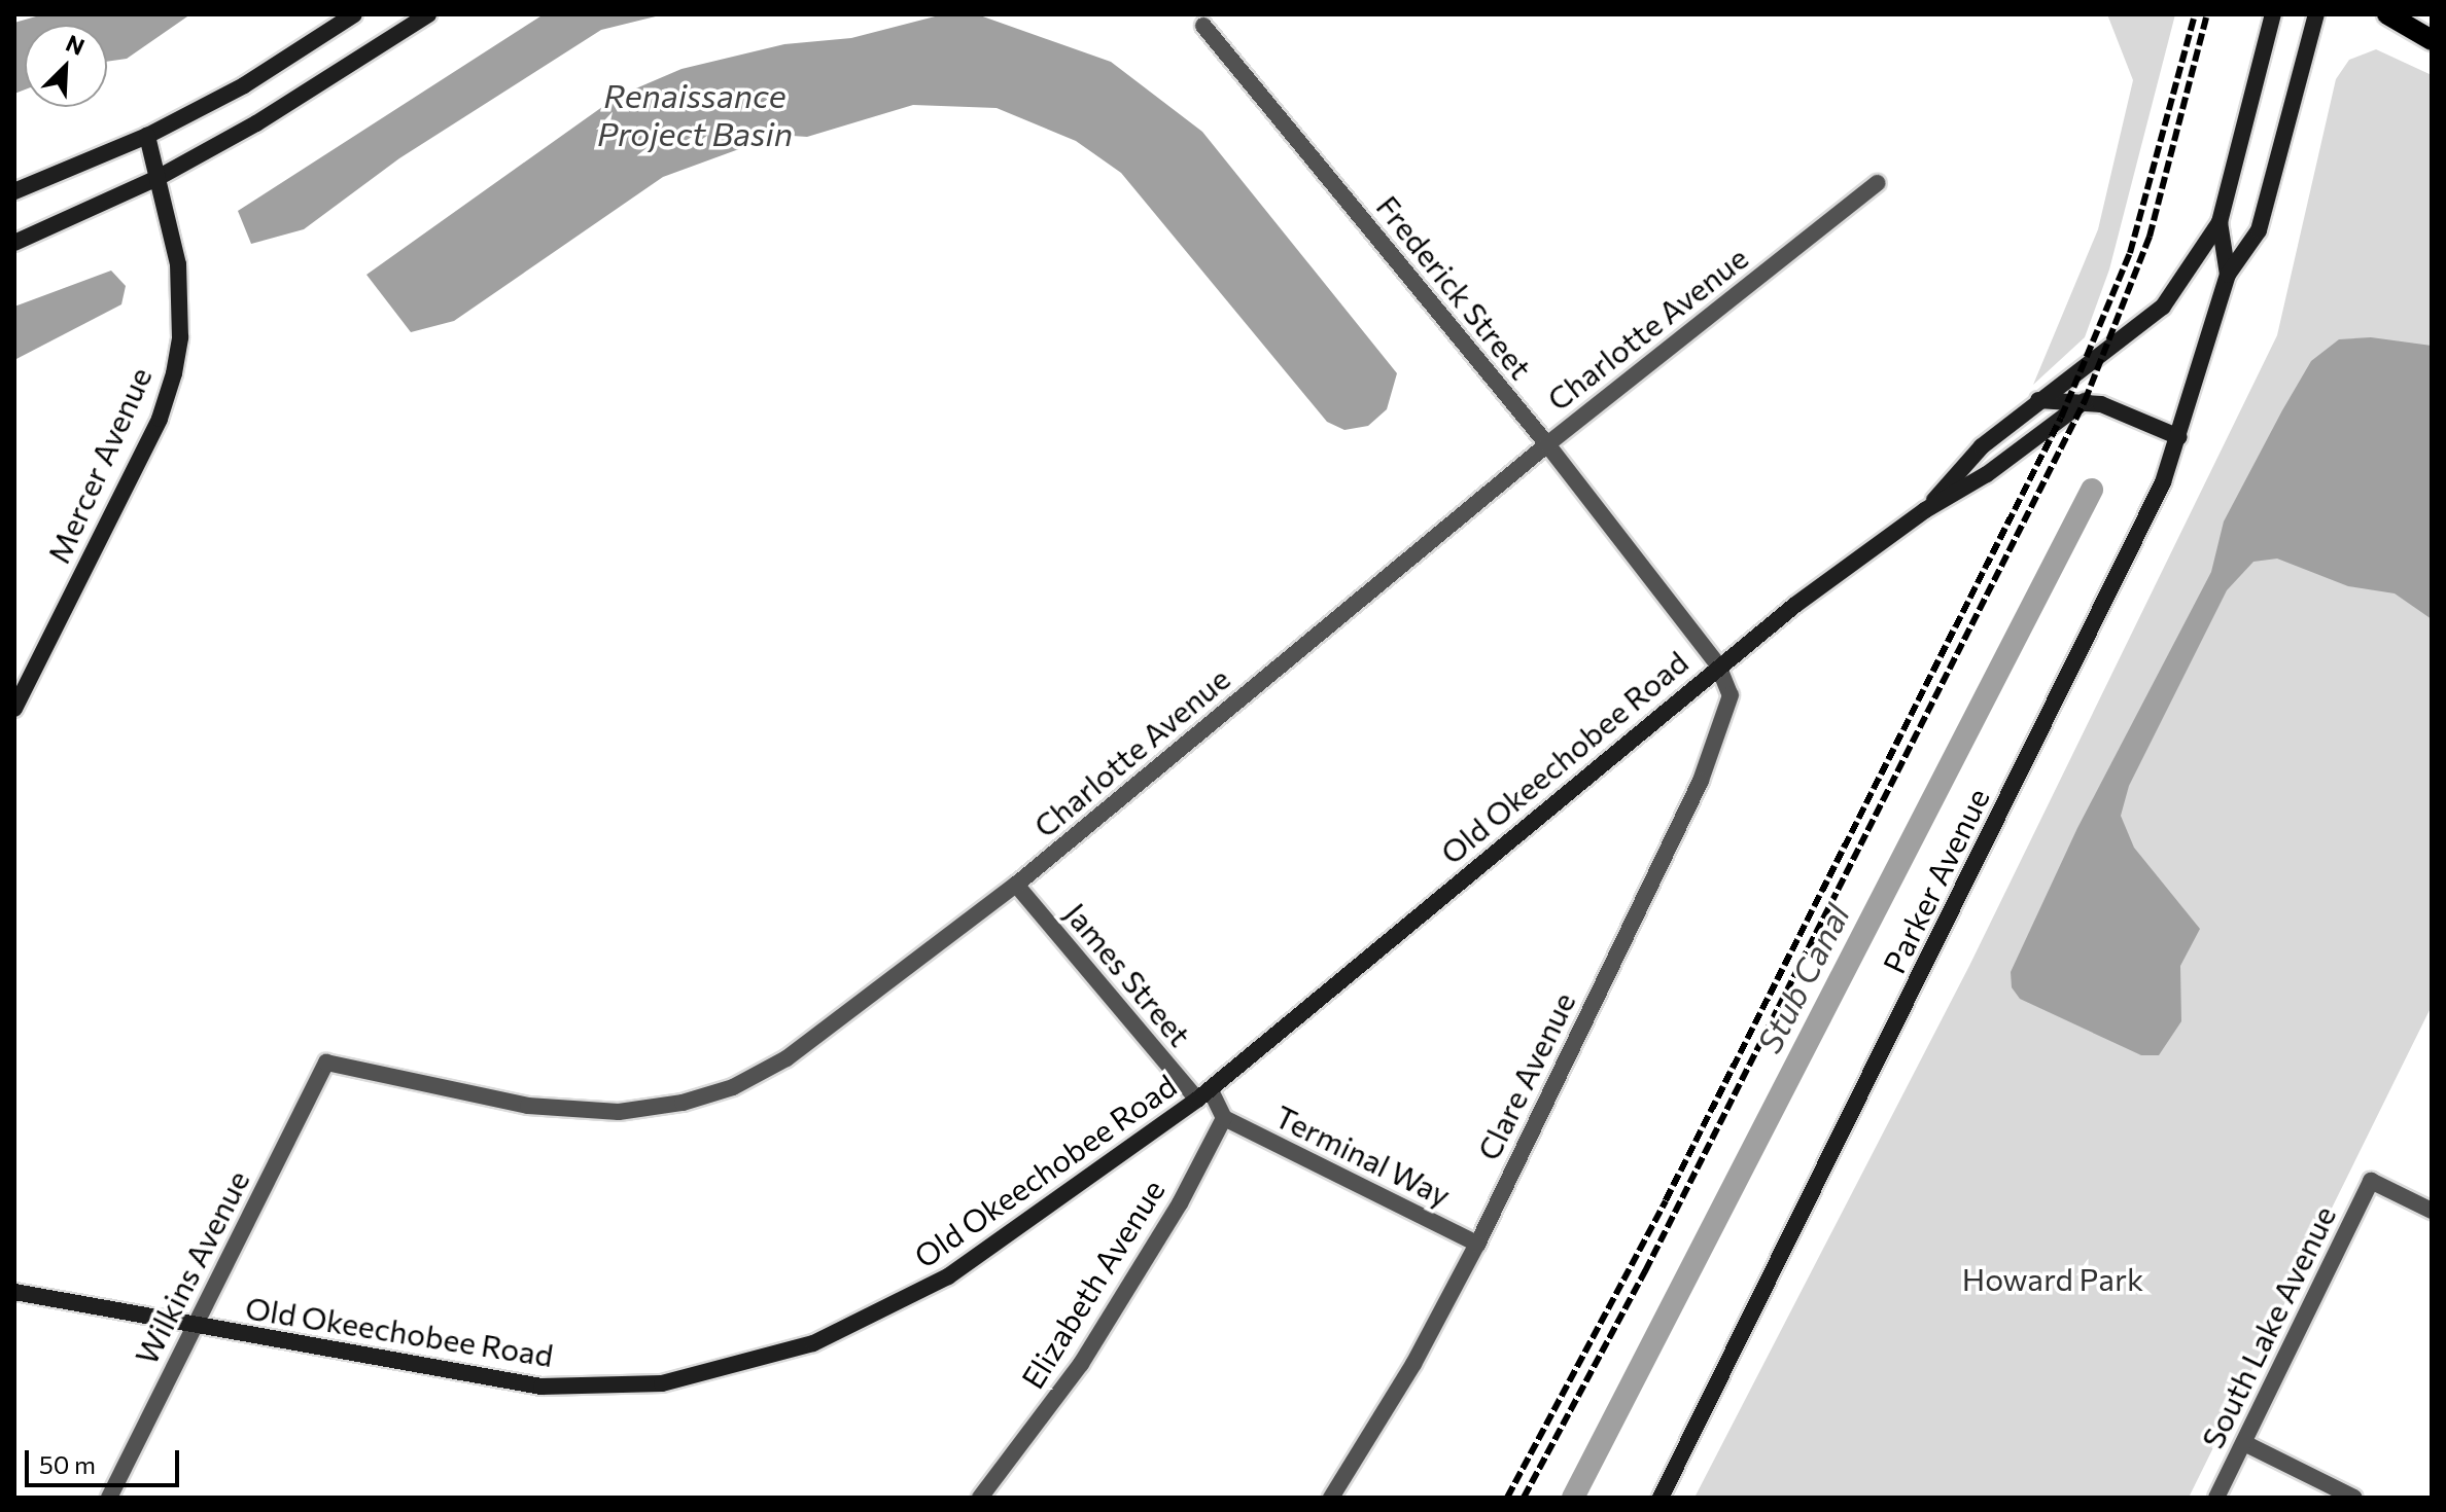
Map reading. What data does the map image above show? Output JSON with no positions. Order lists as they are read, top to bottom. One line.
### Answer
{"streets":{"street":["Frederick Street","Charlotte Avenue","Mercer Avenue","Old Okeechobee Road","Parker Avenue","James Street","Clare Avenue","Terminal Way","Wilkins Avenue","Elizabeth Avenue","South Lake Avenue"]},"crossings":[["Frederick Street","Charlotte Avenue"],["Frederick Street","Old Okeechobee Road"],["Frederick Street","Clare Avenue"],["Charlotte Avenue","James Street"],["Charlotte Avenue","Wilkins Avenue"],["Old Okeechobee Road","Parker Avenue"],["Old Okeechobee Road","James Street"],["Old Okeechobee Road","Clare Avenue"],["Old Okeechobee Road","Wilkins Avenue"],["Clare Avenue","Terminal Way"],["Terminal Way","Elizabeth Avenue"]],"water":["Renaissance Project Basin","Stub Canal"],"parks":["Howard Park"],"scale_bar":"50 m","north":"top right"}
